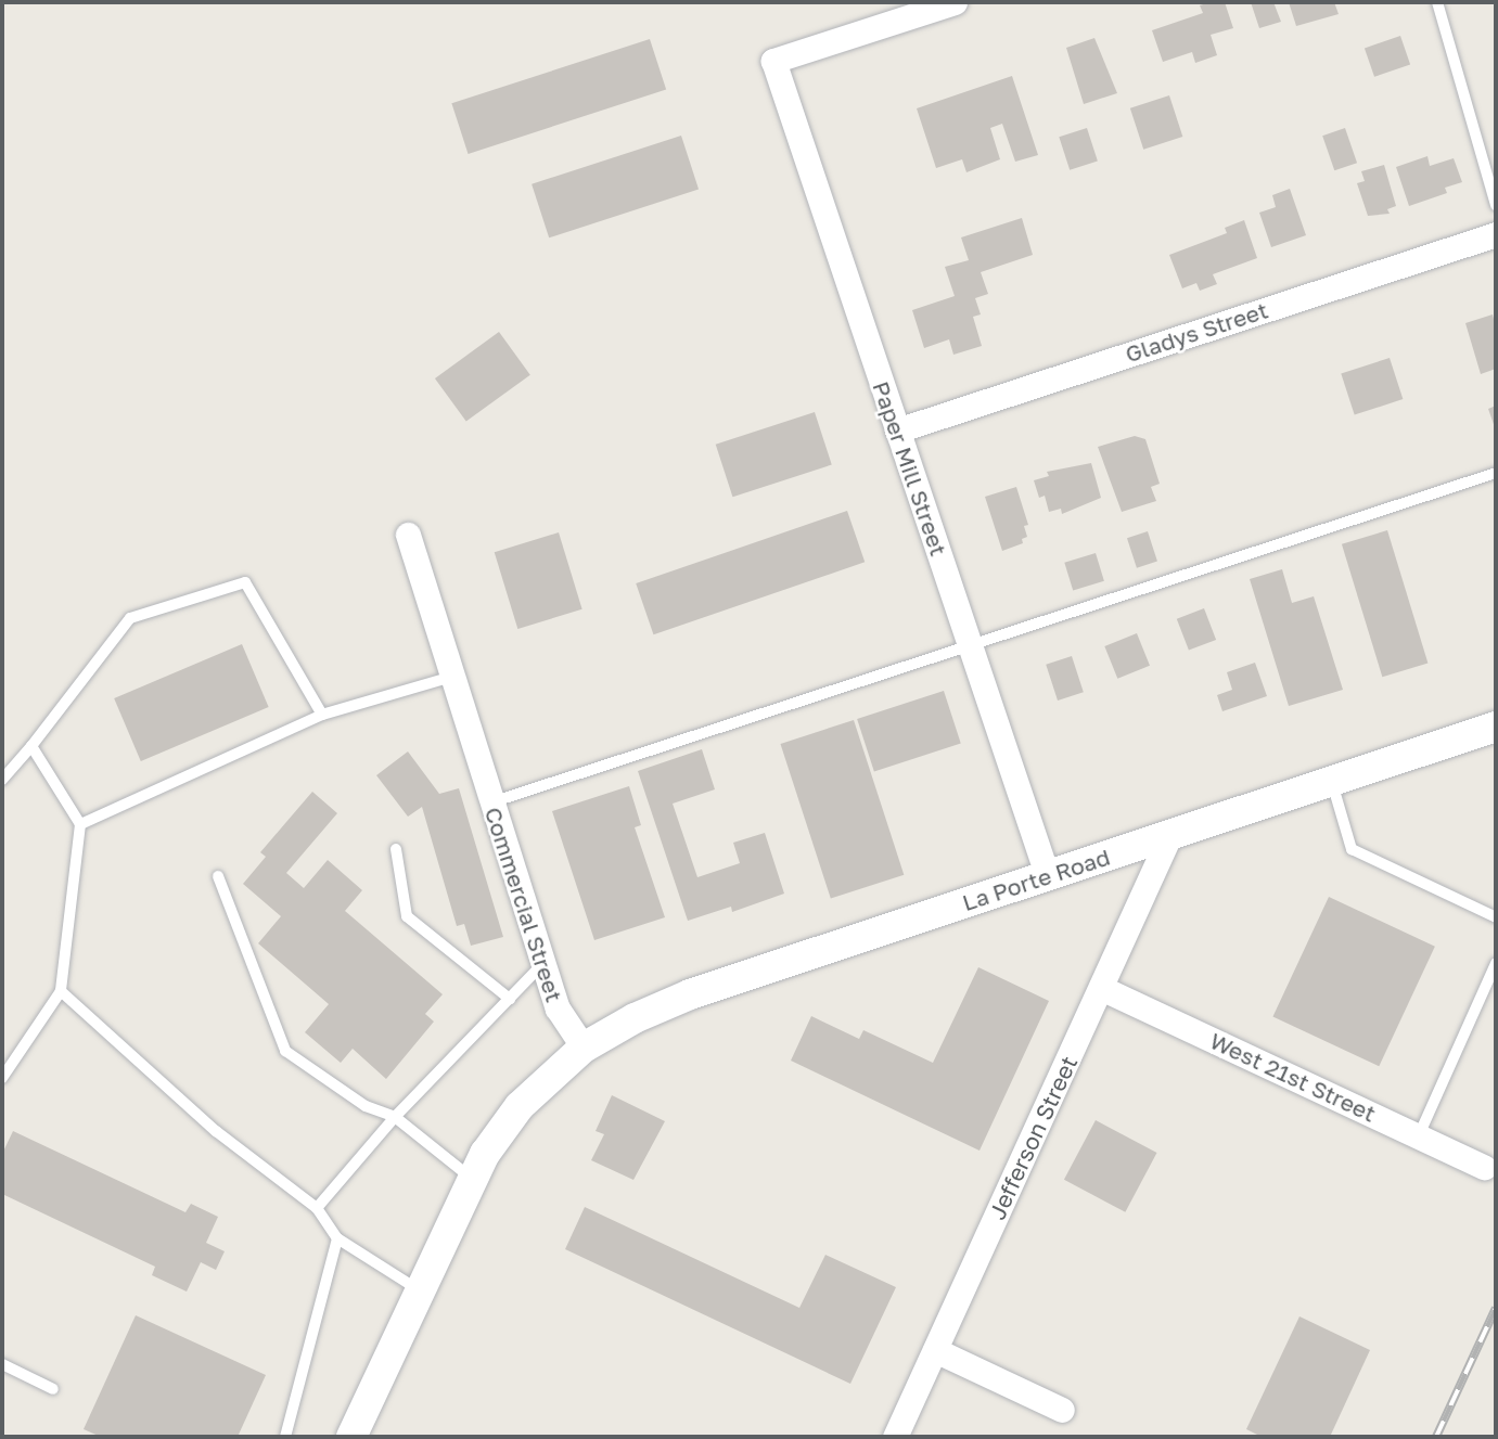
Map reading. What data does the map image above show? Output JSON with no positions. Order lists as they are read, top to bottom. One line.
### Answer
{"streets":{"street":["Gladys Street","Paper Mill Street","La Porte Road","Commercial Street","West 21st Street","Jefferson Street"]},"crossings":[["Gladys Street","Paper Mill Street"],["Paper Mill Street","La Porte Road"],["La Porte Road","Commercial Street"],["La Porte Road","Jefferson Street"],["West 21st Street","Jefferson Street"]]}
